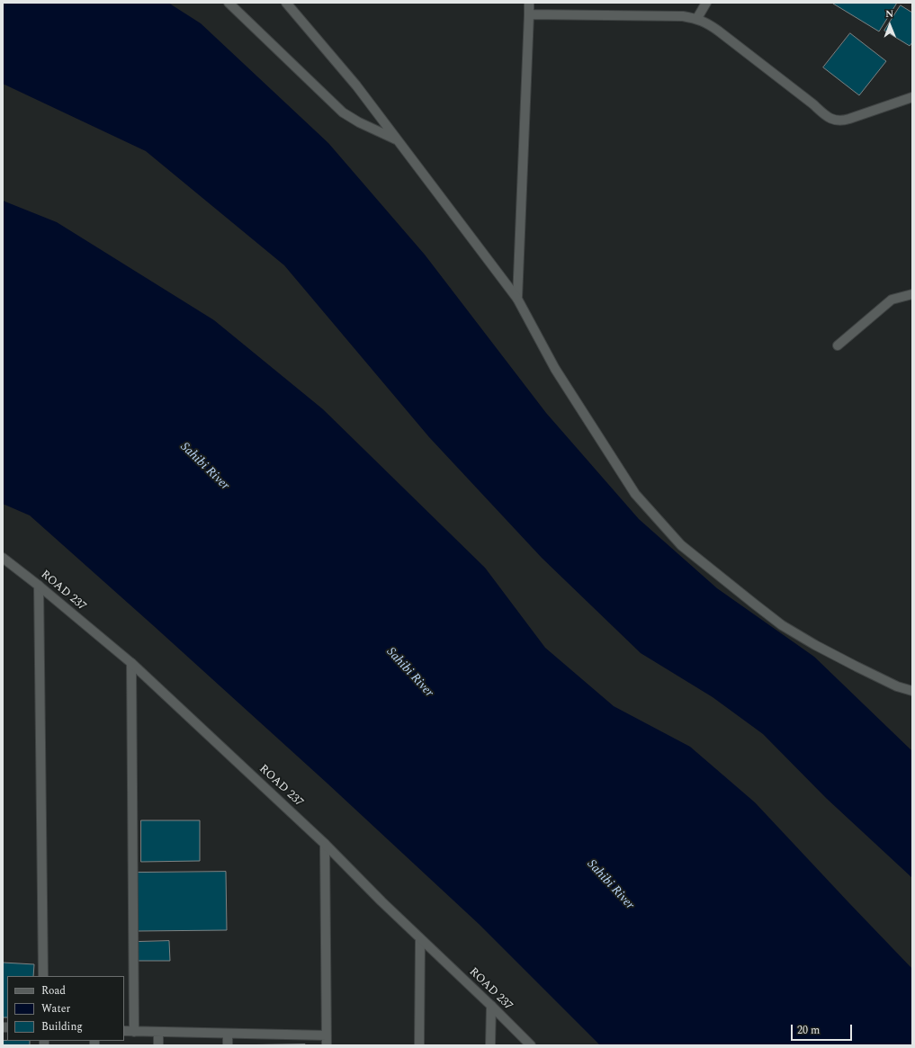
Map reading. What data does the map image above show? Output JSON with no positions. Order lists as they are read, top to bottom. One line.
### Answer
{"streets":{"street":["ROAD 237"]},"water":["Sahibi River"],"legend":["Road","Water","Building"],"scale_bar":"20 m","north":"top"}
